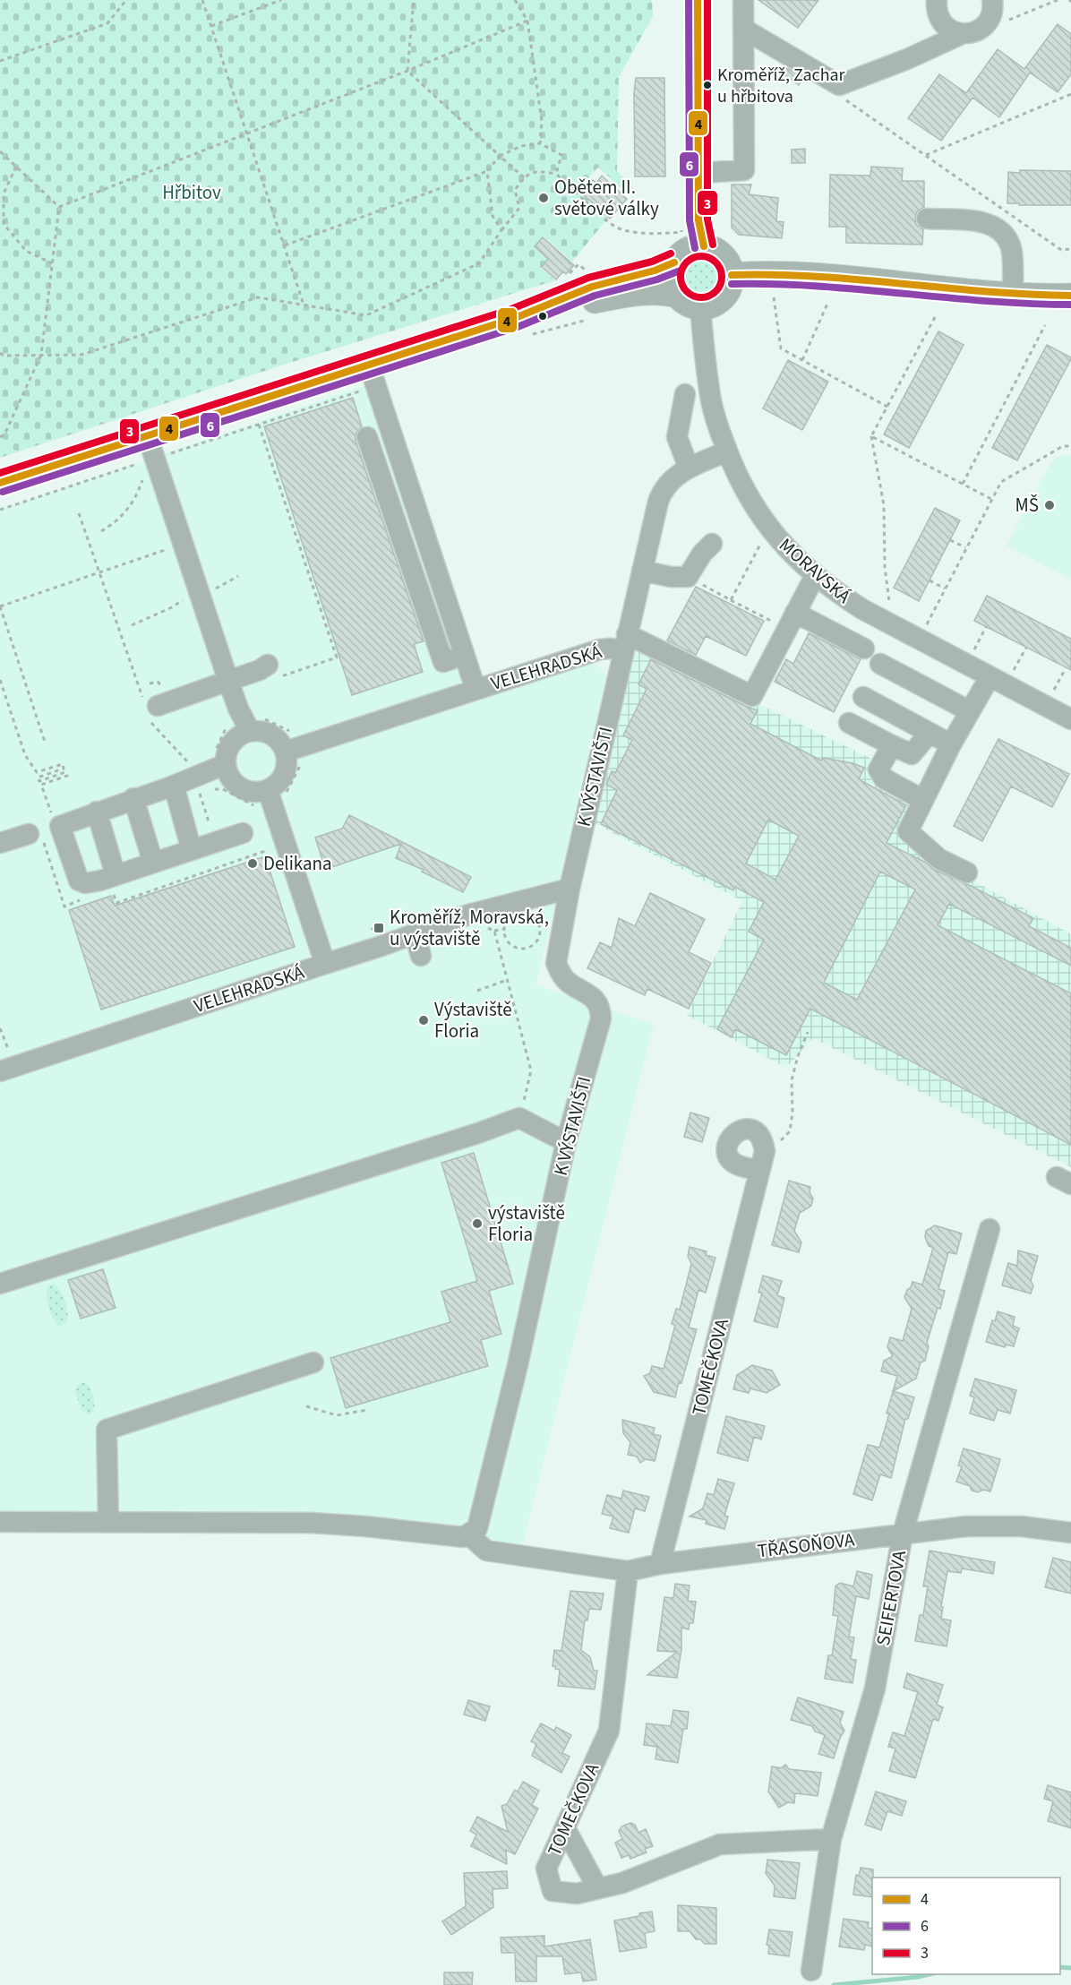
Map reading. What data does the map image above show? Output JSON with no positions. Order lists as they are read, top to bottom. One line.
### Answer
{"streets":{"street":["MORAVSKÁ","VELEHRADSKÁ","K VÝSTAVIŠTI","TOMEČKOVA","TŘASOŇOVA","SEIFERTOVA"]},"crossings":[["MORAVSKÁ","K VÝSTAVIŠTI"],["VELEHRADSKÁ","K VÝSTAVIŠTI"],["K VÝSTAVIŠTI","TŘASOŇOVA"],["TOMEČKOVA","TŘASOŇOVA"],["TOMEČKOVA","SEIFERTOVA"],["TŘASOŇOVA","SEIFERTOVA"]],"parks":["Hřbitov"],"places":{"other":["Kroměříž, Zachar u hřbitova","Obětem II. světové války","MŠ","Delikana","Výstaviště Floria","výstaviště Floria"],"transit":["Kroměříž, Moravská, u výstaviště"]},"lines":["transit line 4","transit line 6","transit line 3"],"legend":["4","6","3"]}
